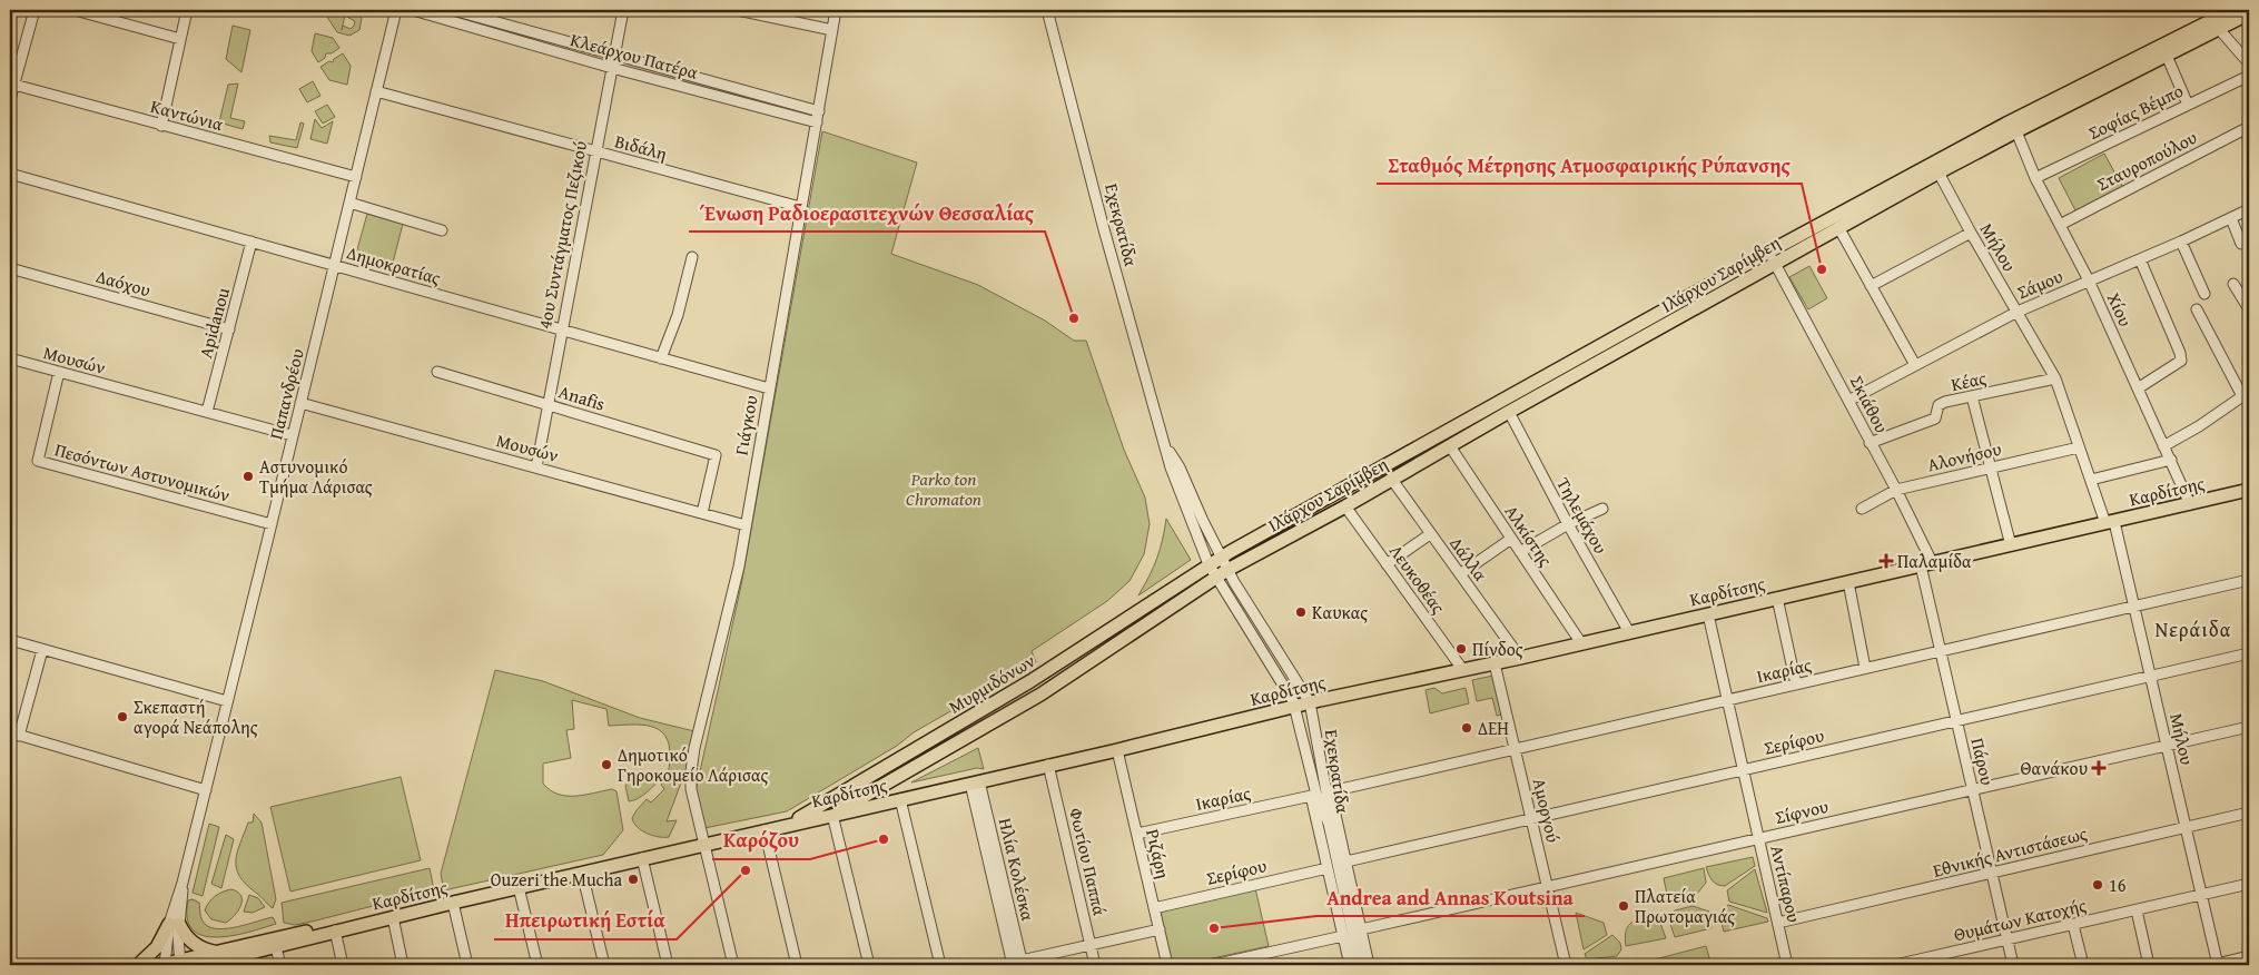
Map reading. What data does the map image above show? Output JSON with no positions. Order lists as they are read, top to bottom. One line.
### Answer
{"streets":{"main road":["Ιλάρχου Σαρίμβεη","Καρδίτσης","Μυρμιδόνων"],"street":["Κλεάρχου Πατέρα","Σοφίας Βέμπο","Καντώνια","Βιδάλη","Σταυροπούλου","Εχεκρατίδα","4ου Συντάγματος Πεζικού","Μήλου","Δημοκρατίας","Δαόχου","Σάμου","Χίου","Apidanou","Μουσών","Κέας","Παπανδρέου","Anafis","Σκιάθου","Γιάγκου","Αλονήσου","Πεσόντων Αστυνομικών","Τηλεμάχου","Αλκίστης","Δάλλα","Λευκοθέας","Ικαρίας","Σερίφου","Πάρου","Αμοργού","Σίφνου","Εθνικής Αντιστάσεως","Ριζάρη","Φωτίου Παππά","Ηλία Κολέσκα","Αντίπαρου","Θυμάτων Κατοχής"]},"crossings":[["Κλεάρχου Πατέρα","4ου Συντάγματος Πεζικού"],["Κλεάρχου Πατέρα","Γιάγκου"],["Σοφίας Βέμπο","Χίου"],["Καντώνια","Παπανδρέου"],["Βιδάλη","4ου Συντάγματος Πεζικού"],["Βιδάλη","Παπανδρέου"],["Βιδάλη","Γιάγκου"],["Σταυροπούλου","Χίου"],["Εχεκρατίδα","Ιλάρχου Σαρίμβεη"],["Εχεκρατίδα","Καρδίτσης"],["Εχεκρατίδα","Ικαρίας"],["Εχεκρατίδα","Μυρμιδόνων"],["4ου Συντάγματος Πεζικού","Δημοκρατίας"],["4ου Συντάγματος Πεζικού","Μουσών"],["4ου Συντάγματος Πεζικού","Anafis"],["Μήλου","Ιλάρχου Σαρίμβεη"],["Μήλου","Σάμου"],["Μήλου","Κέας"],["Μήλου","Αλονήσου"],["Μήλου","Καρδίτσης"],["Μήλου","Ικαρίας"],["Μήλου","Σερίφου"],["Μήλου","Σίφνου"],["Μήλου","Εθνικής Αντιστάσεως"],["Μήλου","Θυμάτων Κατοχής"],["Δημοκρατίας","Apidanou"],["Δημοκρατίας","Παπανδρέου"],["Δημοκρατίας","Γιάγκου"],["Ιλάρχου Σαρίμβεη","Χίου"],["Ιλάρχου Σαρίμβεη","Σκιάθου"],["Ιλάρχου Σαρίμβεη","Τηλεμάχου"],["Ιλάρχου Σαρίμβεη","Αλκίστης"],["Ιλάρχου Σαρίμβεη","Δάλλα"],["Ιλάρχου Σαρίμβεη","Λευκοθέας"],["Ιλάρχου Σαρίμβεη","Μυρμιδόνων"],["Δαόχου","Apidanou"],["Σάμου","Χίου"],["Σάμου","Σκιάθου"],["Χίου","Καρδίτσης"],["Apidanou","Μουσών"],["Μουσών","Παπανδρέου"],["Μουσών","Anafis"],["Μουσών","Γιάγκου"],["Μουσών","Πεσόντων Αστυνομικών"],["Κέας","Σκιάθου"],["Παπανδρέου","Πεσόντων Αστυνομικών"],["Σκιάθου","Αλονήσου"],["Σκιάθου","Καρδίτσης"],["Σκιάθου","Πάρου"],["Γιάγκου","Καρδίτσης"],["Καρδίτσης","Τηλεμάχου"],["Καρδίτσης","Αλκίστης"],["Καρδίτσης","Δάλλα"],["Καρδίτσης","Λευκοθέας"],["Καρδίτσης","Μυρμιδόνων"],["Καρδίτσης","Πάρου"],["Καρδίτσης","Αμοργού"],["Καρδίτσης","Ριζάρη"],["Καρδίτσης","Φωτίου Παππά"],["Καρδίτσης","Ηλία Κολέσκα"],["Καρδίτσης","Αντίπαρου"],["Ικαρίας","Πάρου"],["Ικαρίας","Αμοργού"],["Ικαρίας","Ριζάρη"],["Ικαρίας","Αντίπαρου"],["Σερίφου","Πάρου"],["Σερίφου","Αμοργού"],["Σερίφου","Ριζάρη"],["Σερίφου","Αντίπαρου"],["Πάρου","Σίφνου"],["Πάρου","Εθνικής Αντιστάσεως"],["Πάρου","Θυμάτων Κατοχής"],["Αμοργού","Σίφνου"],["Σίφνου","Αντίπαρου"],["Εθνικής Αντιστάσεως","Αντίπαρου"]],"districts":["Νεράιδα"],"parks":["Parko ton Chromaton"],"places":{"other":["Σταθμός Μέτρησης Ατμοσφαιρικής Ρύπανσης","Ένωση Ραδιοερασιτεχνών Θεσσαλίας","Αστυνομικό Τμήμα Λάρισας","Καυκας","Πίνδος","Σκεπαστή αγορά Νεάπολης","ΔΕΗ","Δημοτικό Γηροκομείο Λάρισας","Καρόζου","Ηπειρωτική Εστία","Ouzeri the Mucha","16","Πλατεία Πρωτομαγιάς","Andrea and Annas Koutsina"],"health":["Παλαμίδα","Θανάκου"]}}
